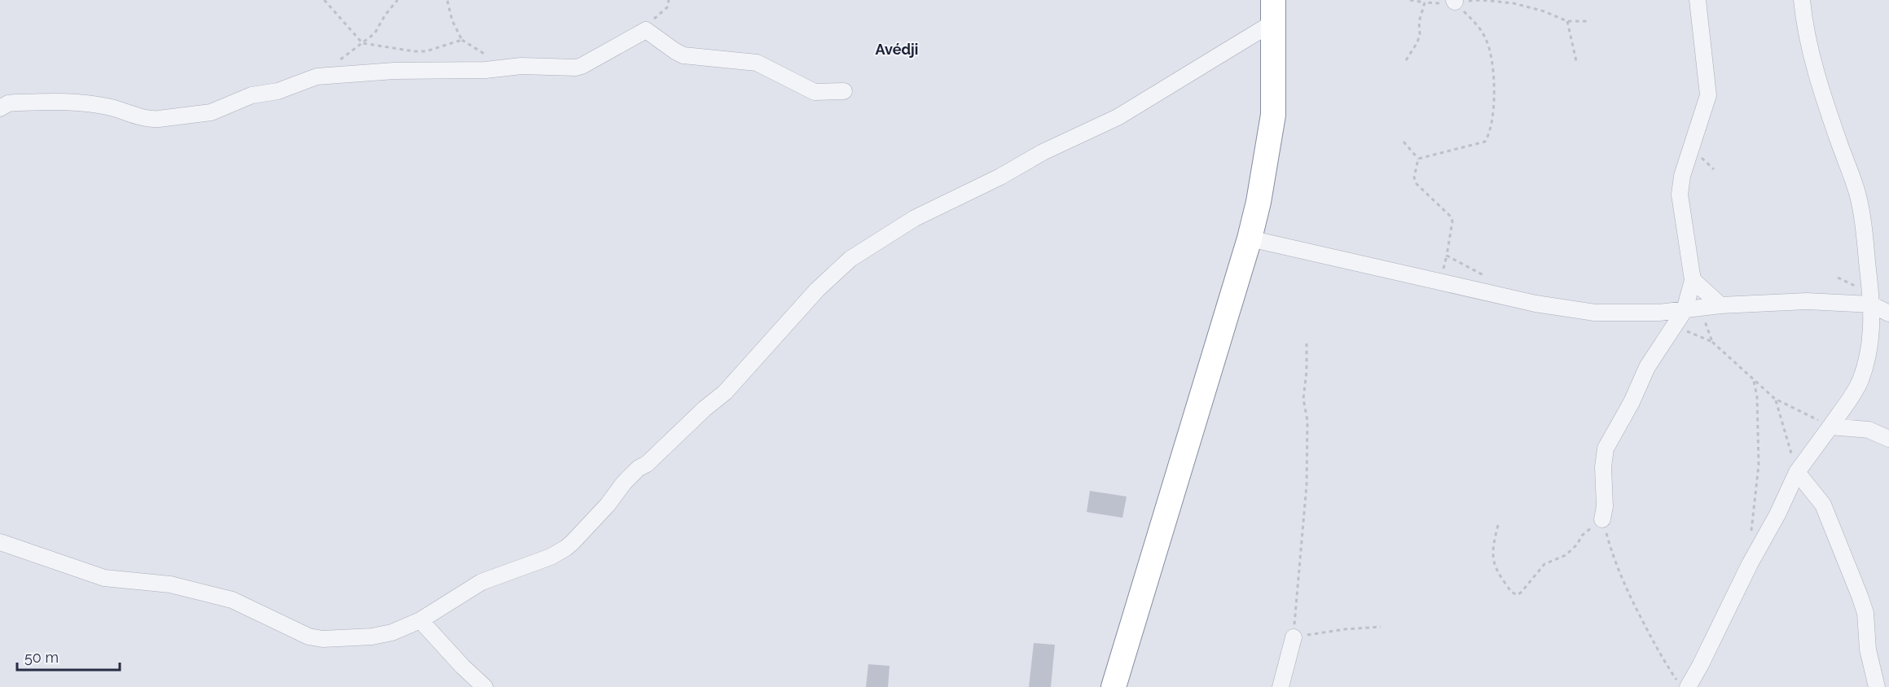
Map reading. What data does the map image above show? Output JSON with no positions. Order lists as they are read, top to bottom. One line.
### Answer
{"districts":["Avédji"],"scale_bar":"50 m"}
